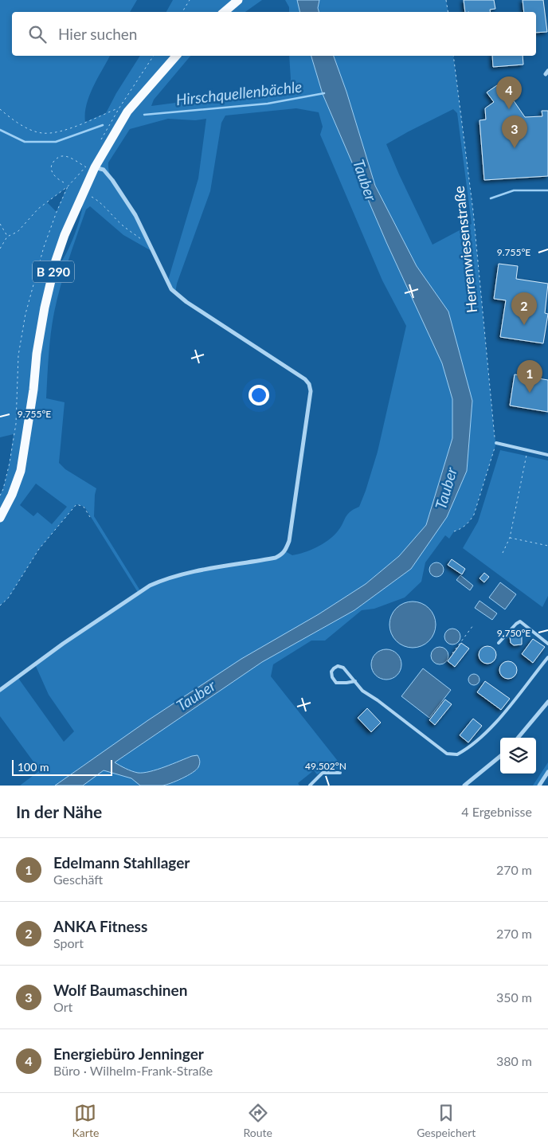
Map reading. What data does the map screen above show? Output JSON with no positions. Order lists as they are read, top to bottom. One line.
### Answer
{"streets":{"main road":["B 290"],"path":["Herrenwiesenstraße"]},"water":["Hirschquellenbächle","Tauber"],"scale_bar":"100 m","page":{"search":"Hier suchen","pins":["4","3","2","1"],"scale":"100 m","heading":["In der Nähe","4 Ergebnisse"],"list":[{"mark":"1","name":"Edelmann Stahllager","note":"Geschäft","value":"270 m"},{"mark":"2","name":"ANKA Fitness","note":"Sport","value":"270 m"},{"mark":"3","name":"Wolf Baumaschinen","note":"Ort","value":"350 m"},{"mark":"4","name":"Energiebüro Jenninger","note":"Büro · Wilhelm-Frank-Straße","value":"380 m"}],"nav":["Karte","Route","Gespeichert"]},"coordinates":["9.755°E","9.750°E","49.502°N"]}
